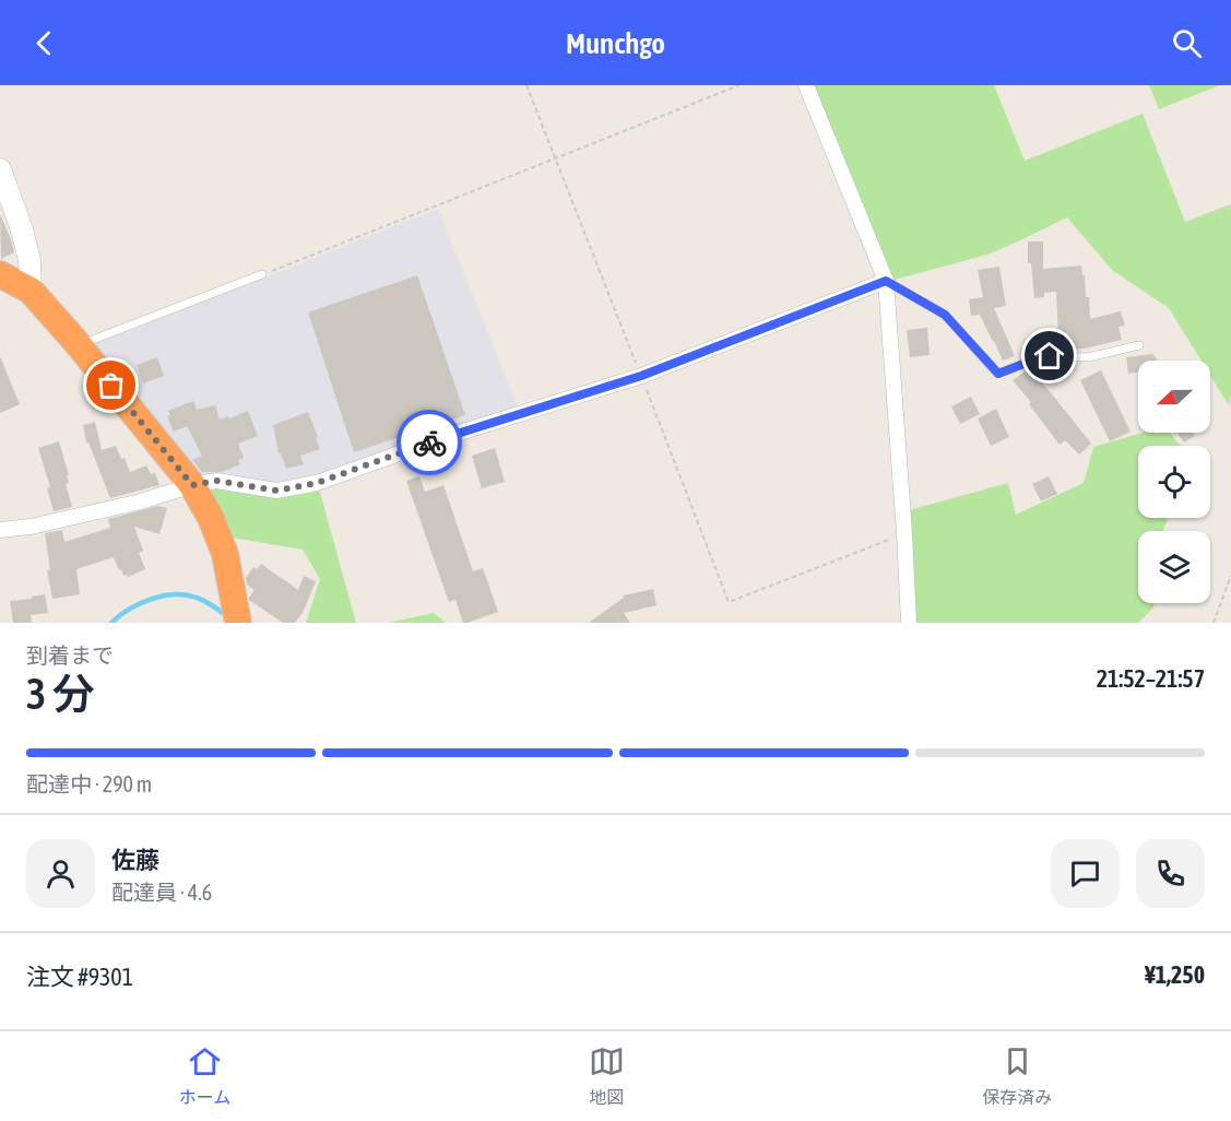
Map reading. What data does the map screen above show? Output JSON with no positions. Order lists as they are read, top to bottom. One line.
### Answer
{"north":"left","page":{"header":"Munchgo","heading":["3 分","到着まで","21:52–21:57"],"panel":["佐藤","配達員 · 4.6","注文 #9301","¥1,250"],"bar":"配達中 · 290 m","tabs":["ホーム","地図","保存済み"]}}
